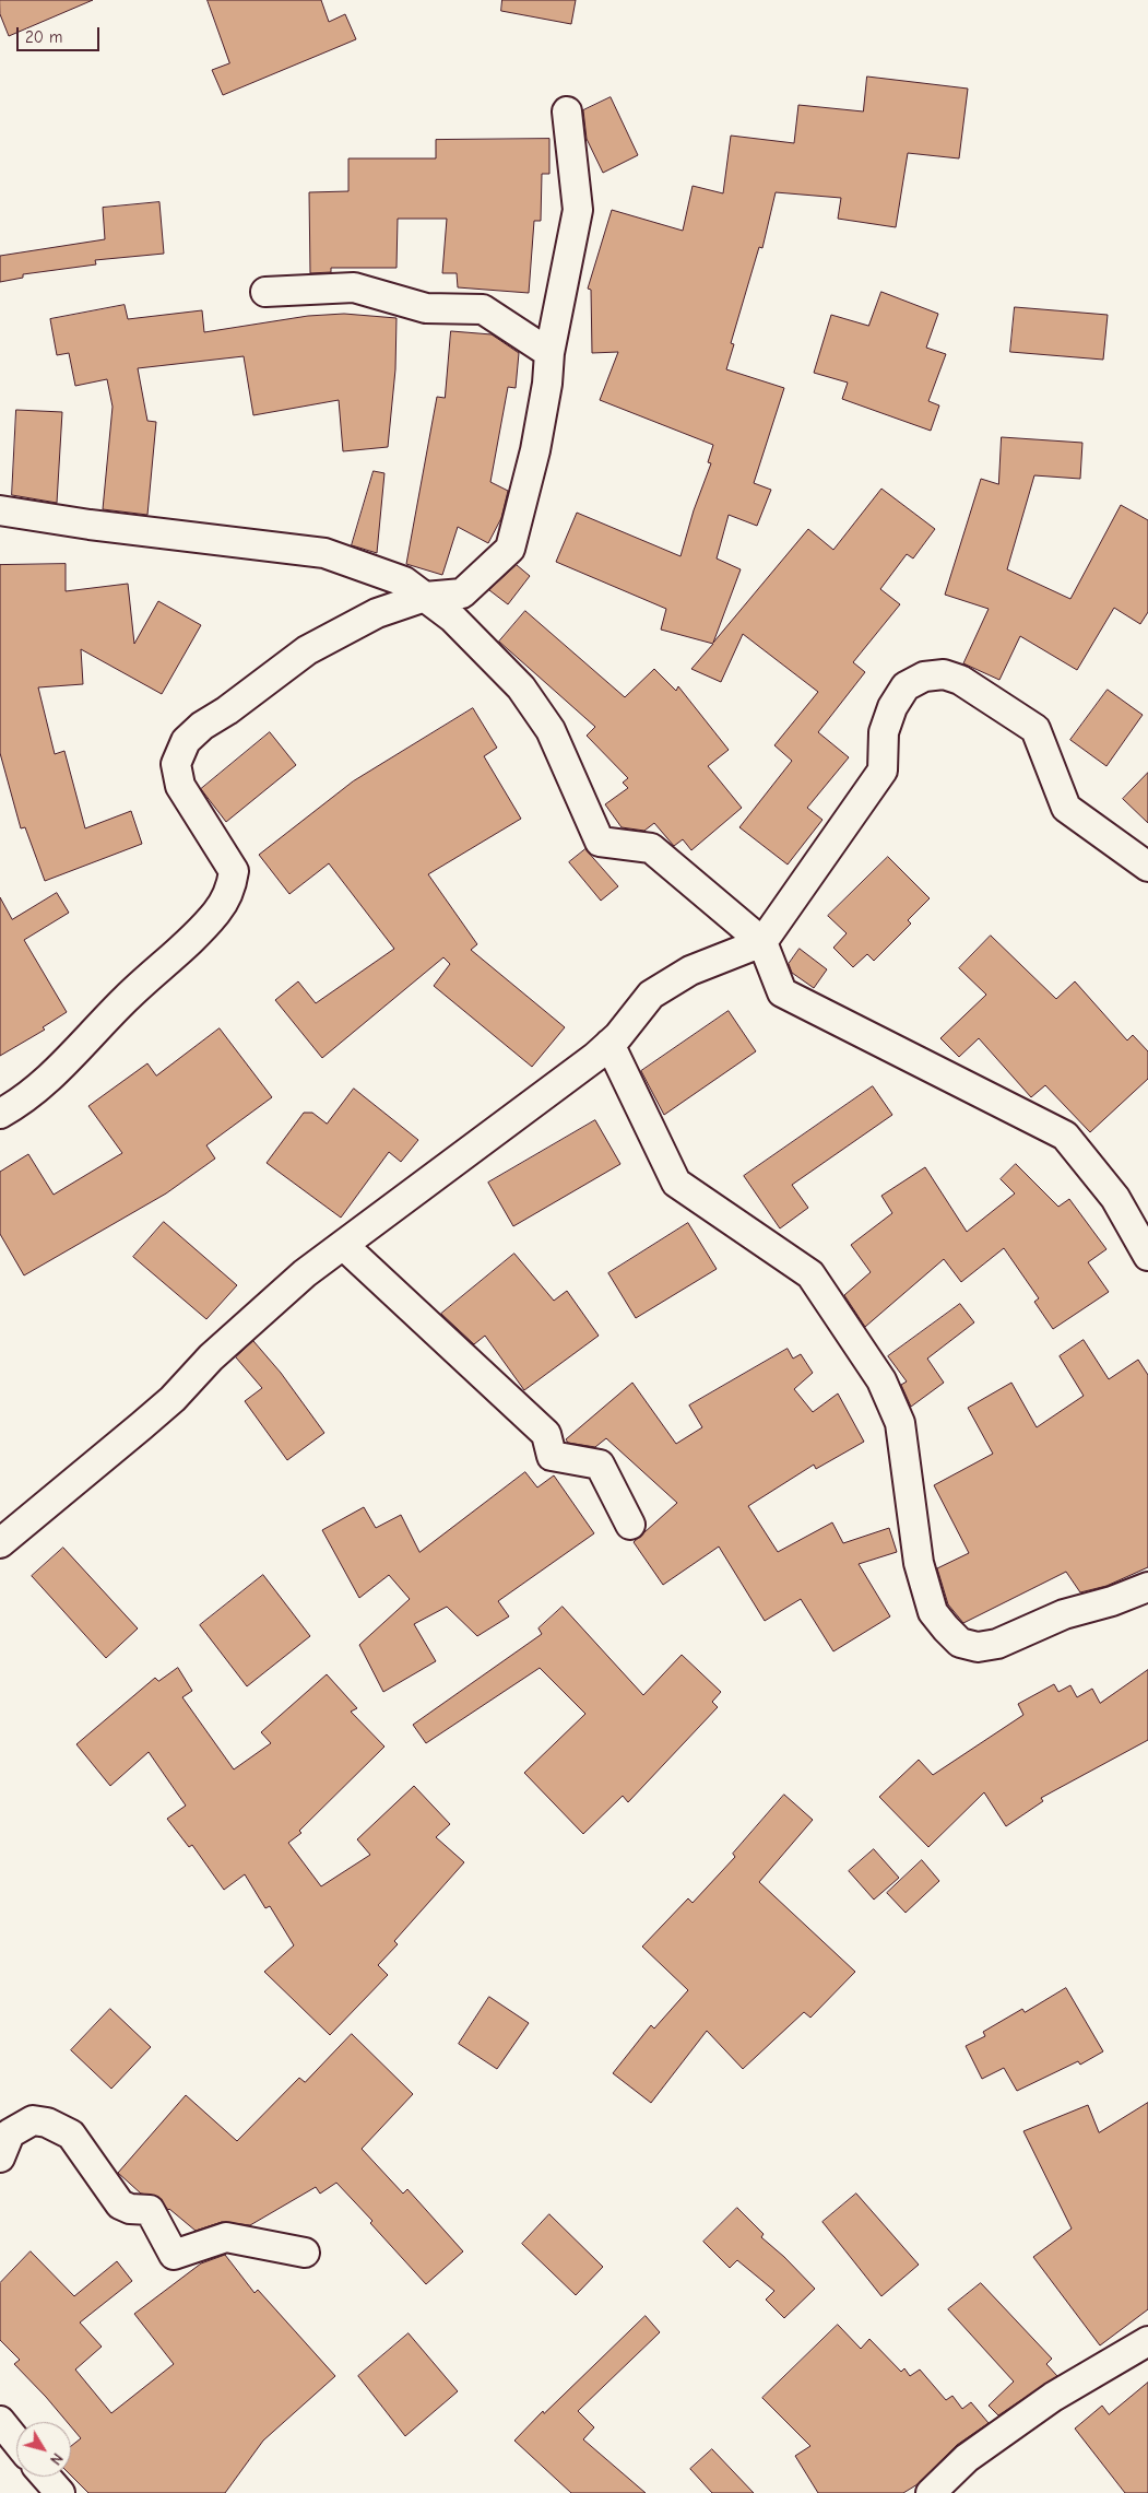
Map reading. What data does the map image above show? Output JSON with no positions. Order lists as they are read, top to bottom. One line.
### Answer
{"scale_bar":"20 m","north":"bottom right"}
